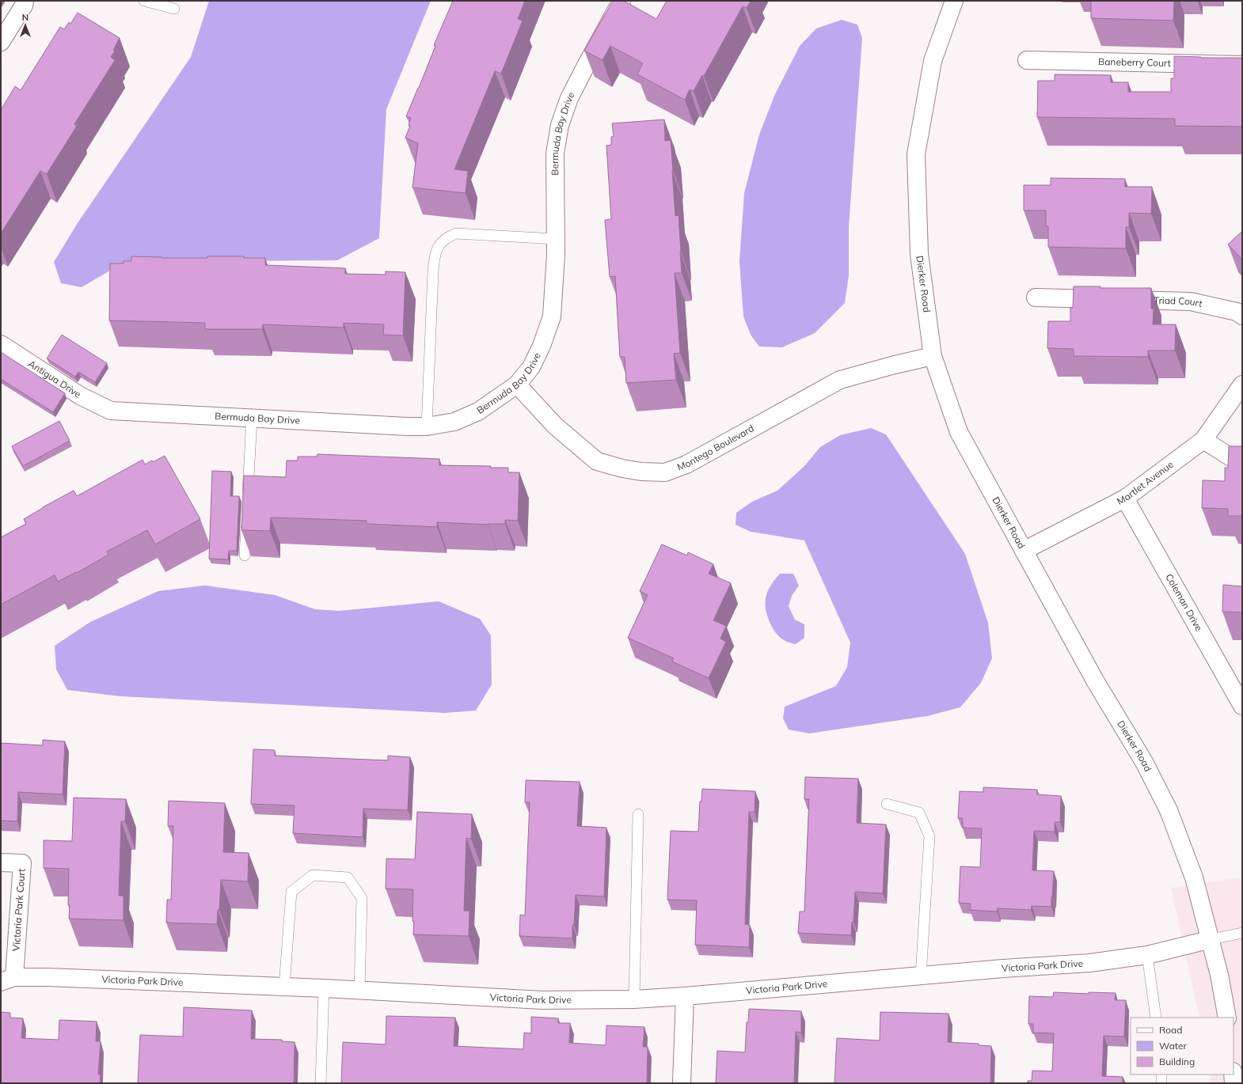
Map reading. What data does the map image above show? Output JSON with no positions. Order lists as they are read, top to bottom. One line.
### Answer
{"streets":{"street":["Baneberry Court","Bermuda Bay Drive","Dierker Road","Triad Court","Antigua Drive","Montego Boulevard","Martlet Avenue","Coleman Drive","Victoria Park Court","Victoria Park Drive"]},"crossings":[["Bermuda Bay Drive","Antigua Drive"],["Bermuda Bay Drive","Montego Boulevard"],["Dierker Road","Montego Boulevard"],["Dierker Road","Martlet Avenue"],["Dierker Road","Victoria Park Drive"],["Martlet Avenue","Coleman Drive"],["Victoria Park Court","Victoria Park Drive"]],"legend":["Road","Water","Building"],"north":"top"}
